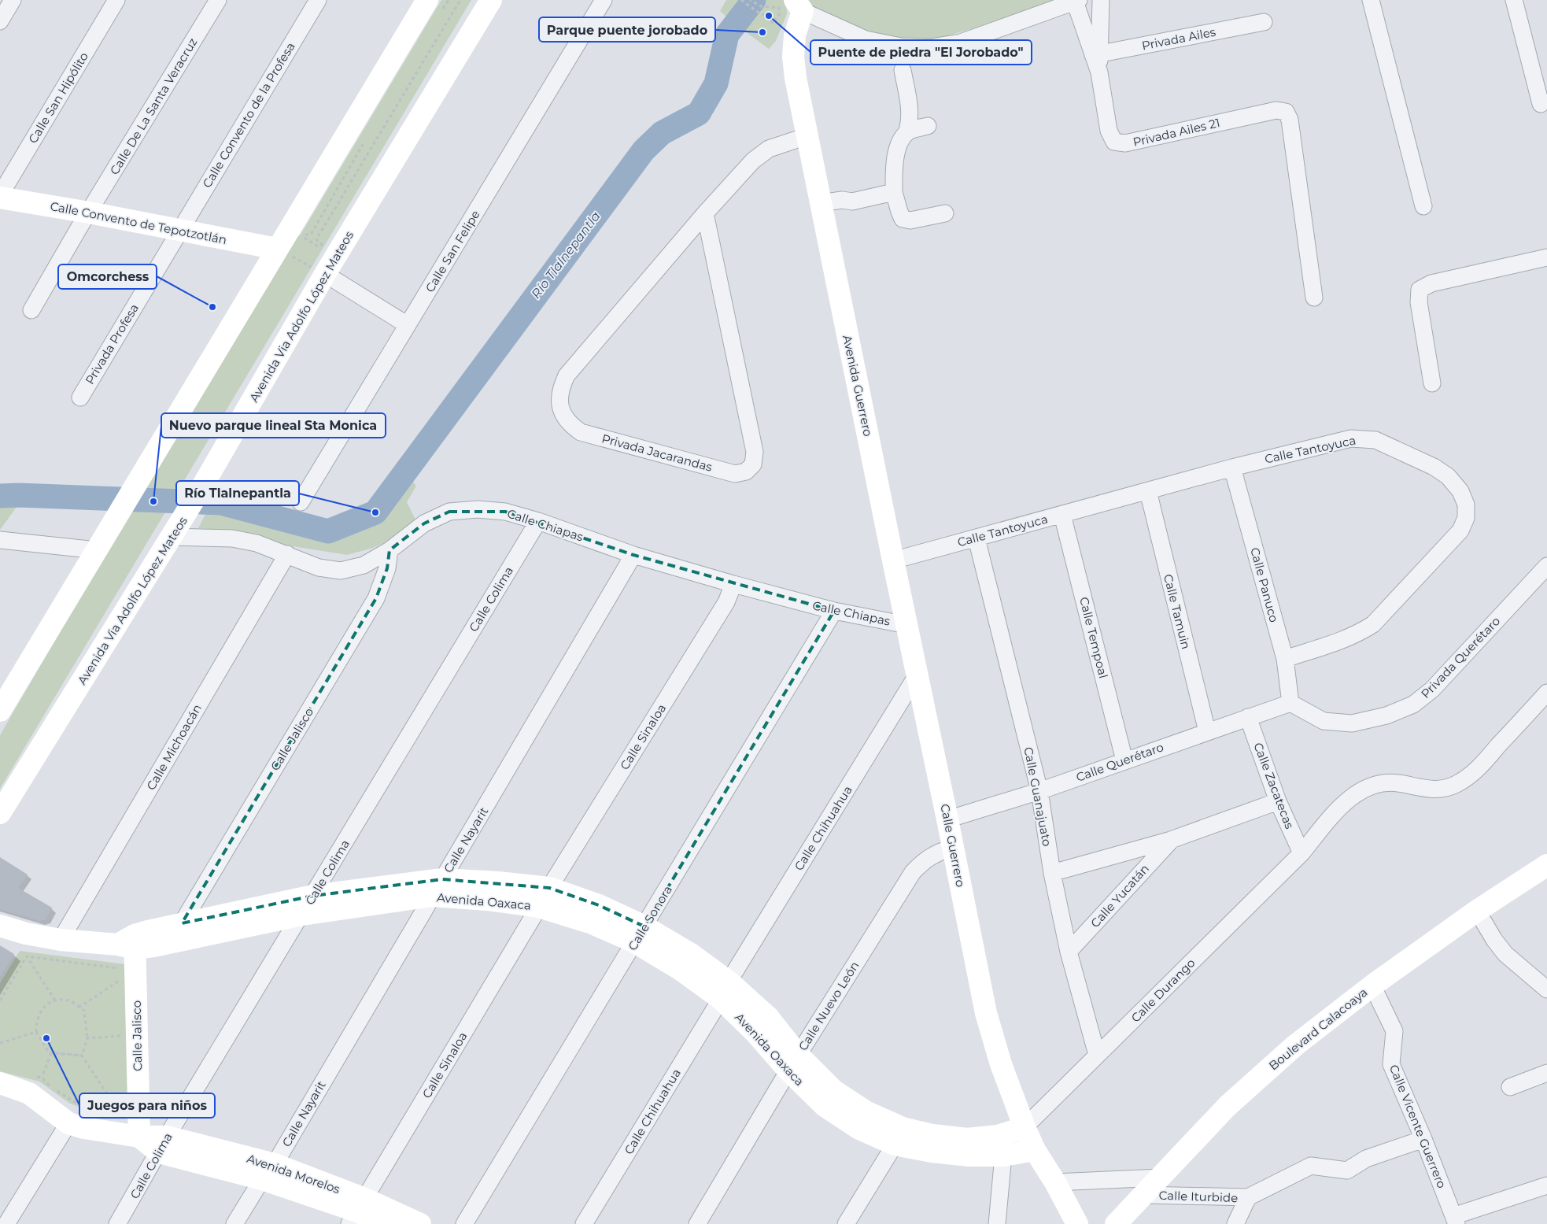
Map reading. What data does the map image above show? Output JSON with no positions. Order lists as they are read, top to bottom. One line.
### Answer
{"streets":{"street":["Privada Ailes","Calle San Hipólito","Calle De La Santa Veracruz","Calle Convento de la Profesa","Privada Ailes 21","Calle Convento de Tepotzotlán","Calle San Felipe","Avenida Via Adolfo López Mateos","Privada Profesa","Avenida Guerrero","Calle Tantoyuca","Privada Jacarandas","Calle Chiapas","Calle Panuco","Calle Colima","Calle Tamuin","Calle Tempoal","Privada Querétaro","Calle Sinaloa","Calle Jalisco","Calle Michoacán","Calle Querétaro","Calle Zacatecas","Calle Guanajuato","Calle Chihuahua","Calle Nayarit","Calle Guerrero","Calle Yucatán","Avenida Oaxaca","Calle Sonora","Calle Durango","Calle Nuevo León","Boulevard Calacoaya","Calle Vicente Guerrero","Avenida Morelos","Calle Iturbide"]},"crossings":[["Privada Ailes","Privada Ailes 21"],["Calle San Hipólito","Calle Convento de Tepotzotlán"],["Calle De La Santa Veracruz","Calle Convento de Tepotzotlán"],["Calle Convento de la Profesa","Calle Convento de Tepotzotlán"],["Calle Convento de la Profesa","Privada Profesa"],["Calle Convento de Tepotzotlán","Privada Profesa"],["Avenida Via Adolfo López Mateos","Calle Chiapas"],["Avenida Guerrero","Calle Tantoyuca"],["Avenida Guerrero","Privada Jacarandas"],["Avenida Guerrero","Calle Guerrero"],["Calle Tantoyuca","Calle Panuco"],["Calle Tantoyuca","Calle Tamuin"],["Calle Tantoyuca","Calle Tempoal"],["Calle Tantoyuca","Calle Guanajuato"],["Calle Tantoyuca","Calle Guerrero"],["Calle Chiapas","Calle Colima"],["Calle Chiapas","Calle Sinaloa"],["Calle Chiapas","Calle Jalisco"],["Calle Chiapas","Calle Michoacán"],["Calle Chiapas","Calle Nayarit"],["Calle Chiapas","Calle Guerrero"],["Calle Chiapas","Calle Sonora"],["Calle Panuco","Privada Querétaro"],["Calle Panuco","Calle Querétaro"],["Calle Colima","Avenida Oaxaca"],["Calle Colima","Avenida Morelos"],["Calle Tamuin","Calle Querétaro"],["Calle Tempoal","Calle Querétaro"],["Privada Querétaro","Calle Querétaro"],["Calle Sinaloa","Avenida Oaxaca"],["Calle Sinaloa","Avenida Morelos"],["Calle Jalisco","Avenida Oaxaca"],["Calle Jalisco","Avenida Morelos"],["Calle Michoacán","Avenida Oaxaca"],["Calle Querétaro","Calle Zacatecas"],["Calle Querétaro","Calle Guanajuato"],["Calle Querétaro","Calle Guerrero"],["Calle Zacatecas","Calle Yucatán"],["Calle Zacatecas","Calle Durango"],["Calle Guanajuato","Calle Yucatán"],["Calle Guanajuato","Calle Durango"],["Calle Chihuahua","Calle Guerrero"],["Calle Chihuahua","Avenida Oaxaca"],["Calle Nayarit","Avenida Oaxaca"],["Calle Nayarit","Avenida Morelos"],["Calle Guerrero","Avenida Oaxaca"],["Calle Guerrero","Calle Durango"],["Calle Guerrero","Calle Nuevo León"],["Avenida Oaxaca","Calle Sonora"],["Avenida Oaxaca","Calle Durango"],["Avenida Oaxaca","Calle Nuevo León"],["Boulevard Calacoaya","Calle Vicente Guerrero"],["Boulevard Calacoaya","Calle Iturbide"]],"water":["Río Tlalnepantla"],"places":["Puente de piedra \"El Jorobado\"","Parque puente jorobado","Omcorchess","Nuevo parque lineal Sta Monica","Río Tlalnepantla","Juegos para niños"]}
